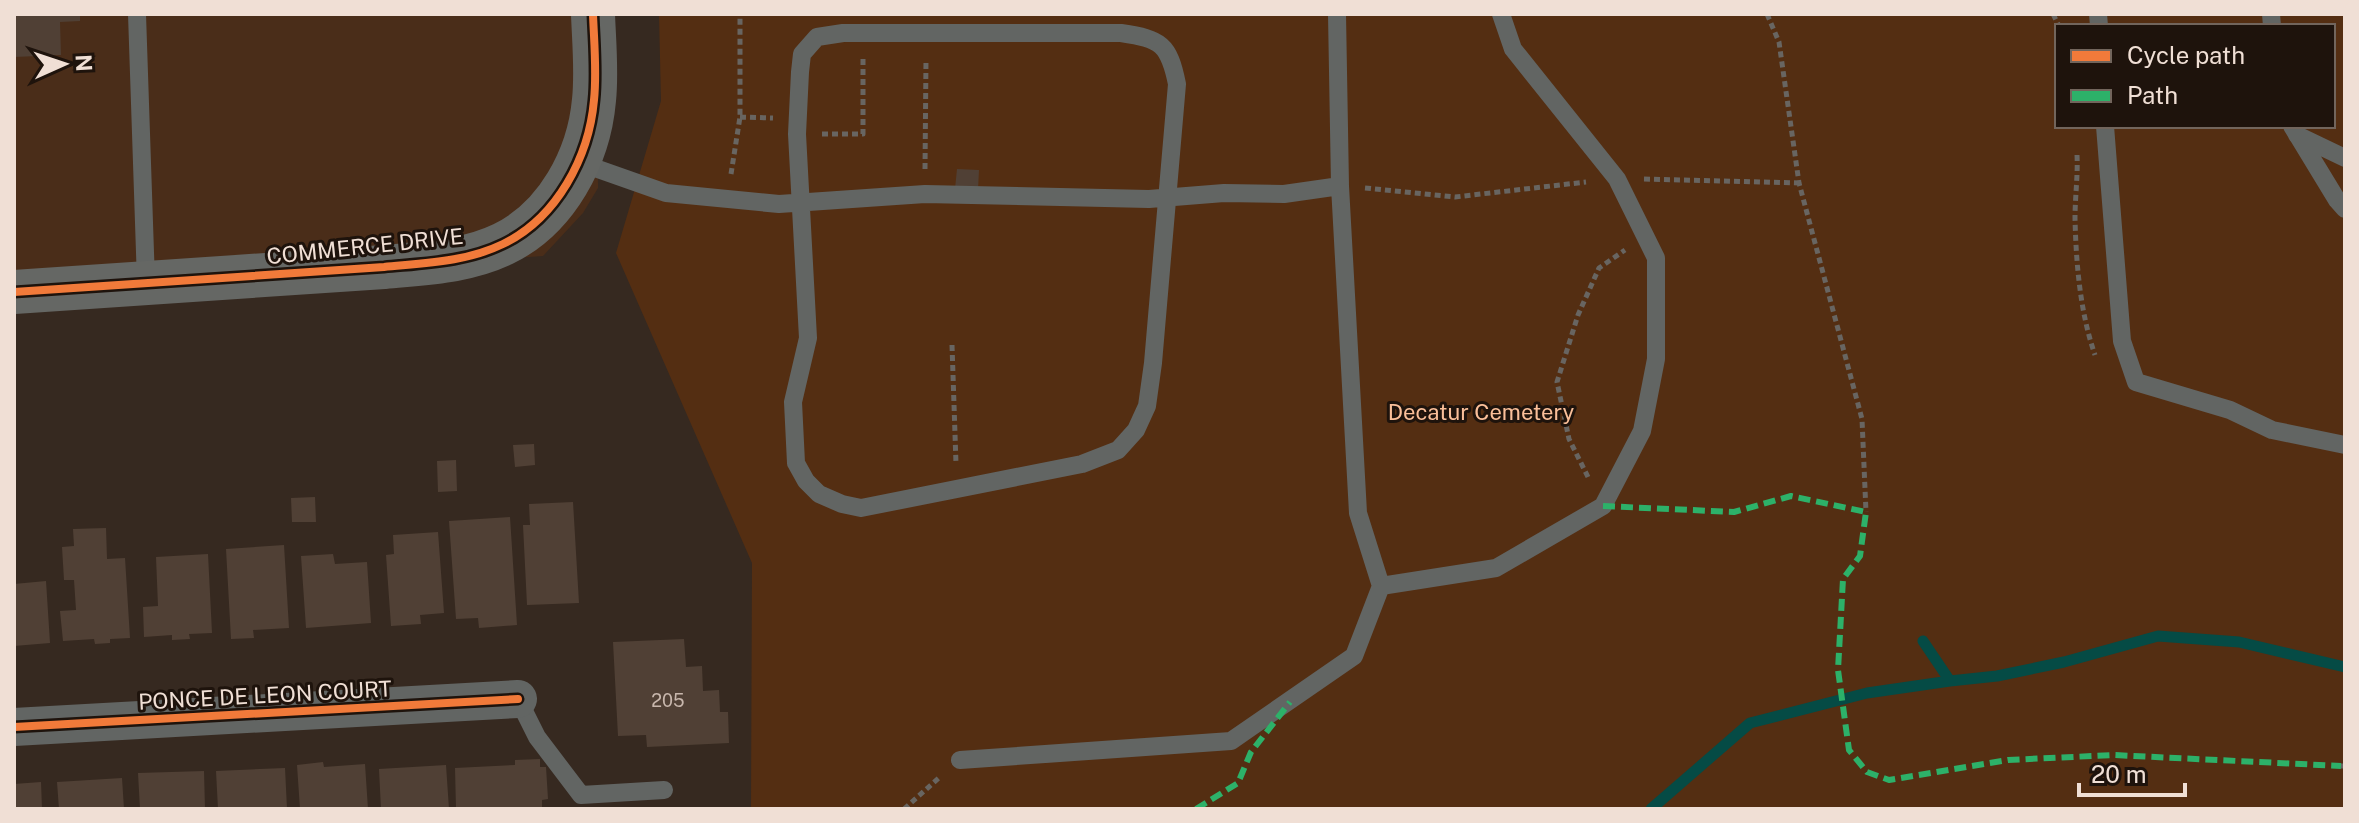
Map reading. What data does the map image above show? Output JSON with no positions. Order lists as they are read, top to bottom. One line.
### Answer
{"streets":{"main road":["COMMERCE DRIVE"],"street":["PONCE DE LEON COURT"]},"parks":["Decatur Cemetery"],"house_numbers":["205"],"legend":["Cycle path","Path"],"scale_bar":"20 m","north":"right"}
